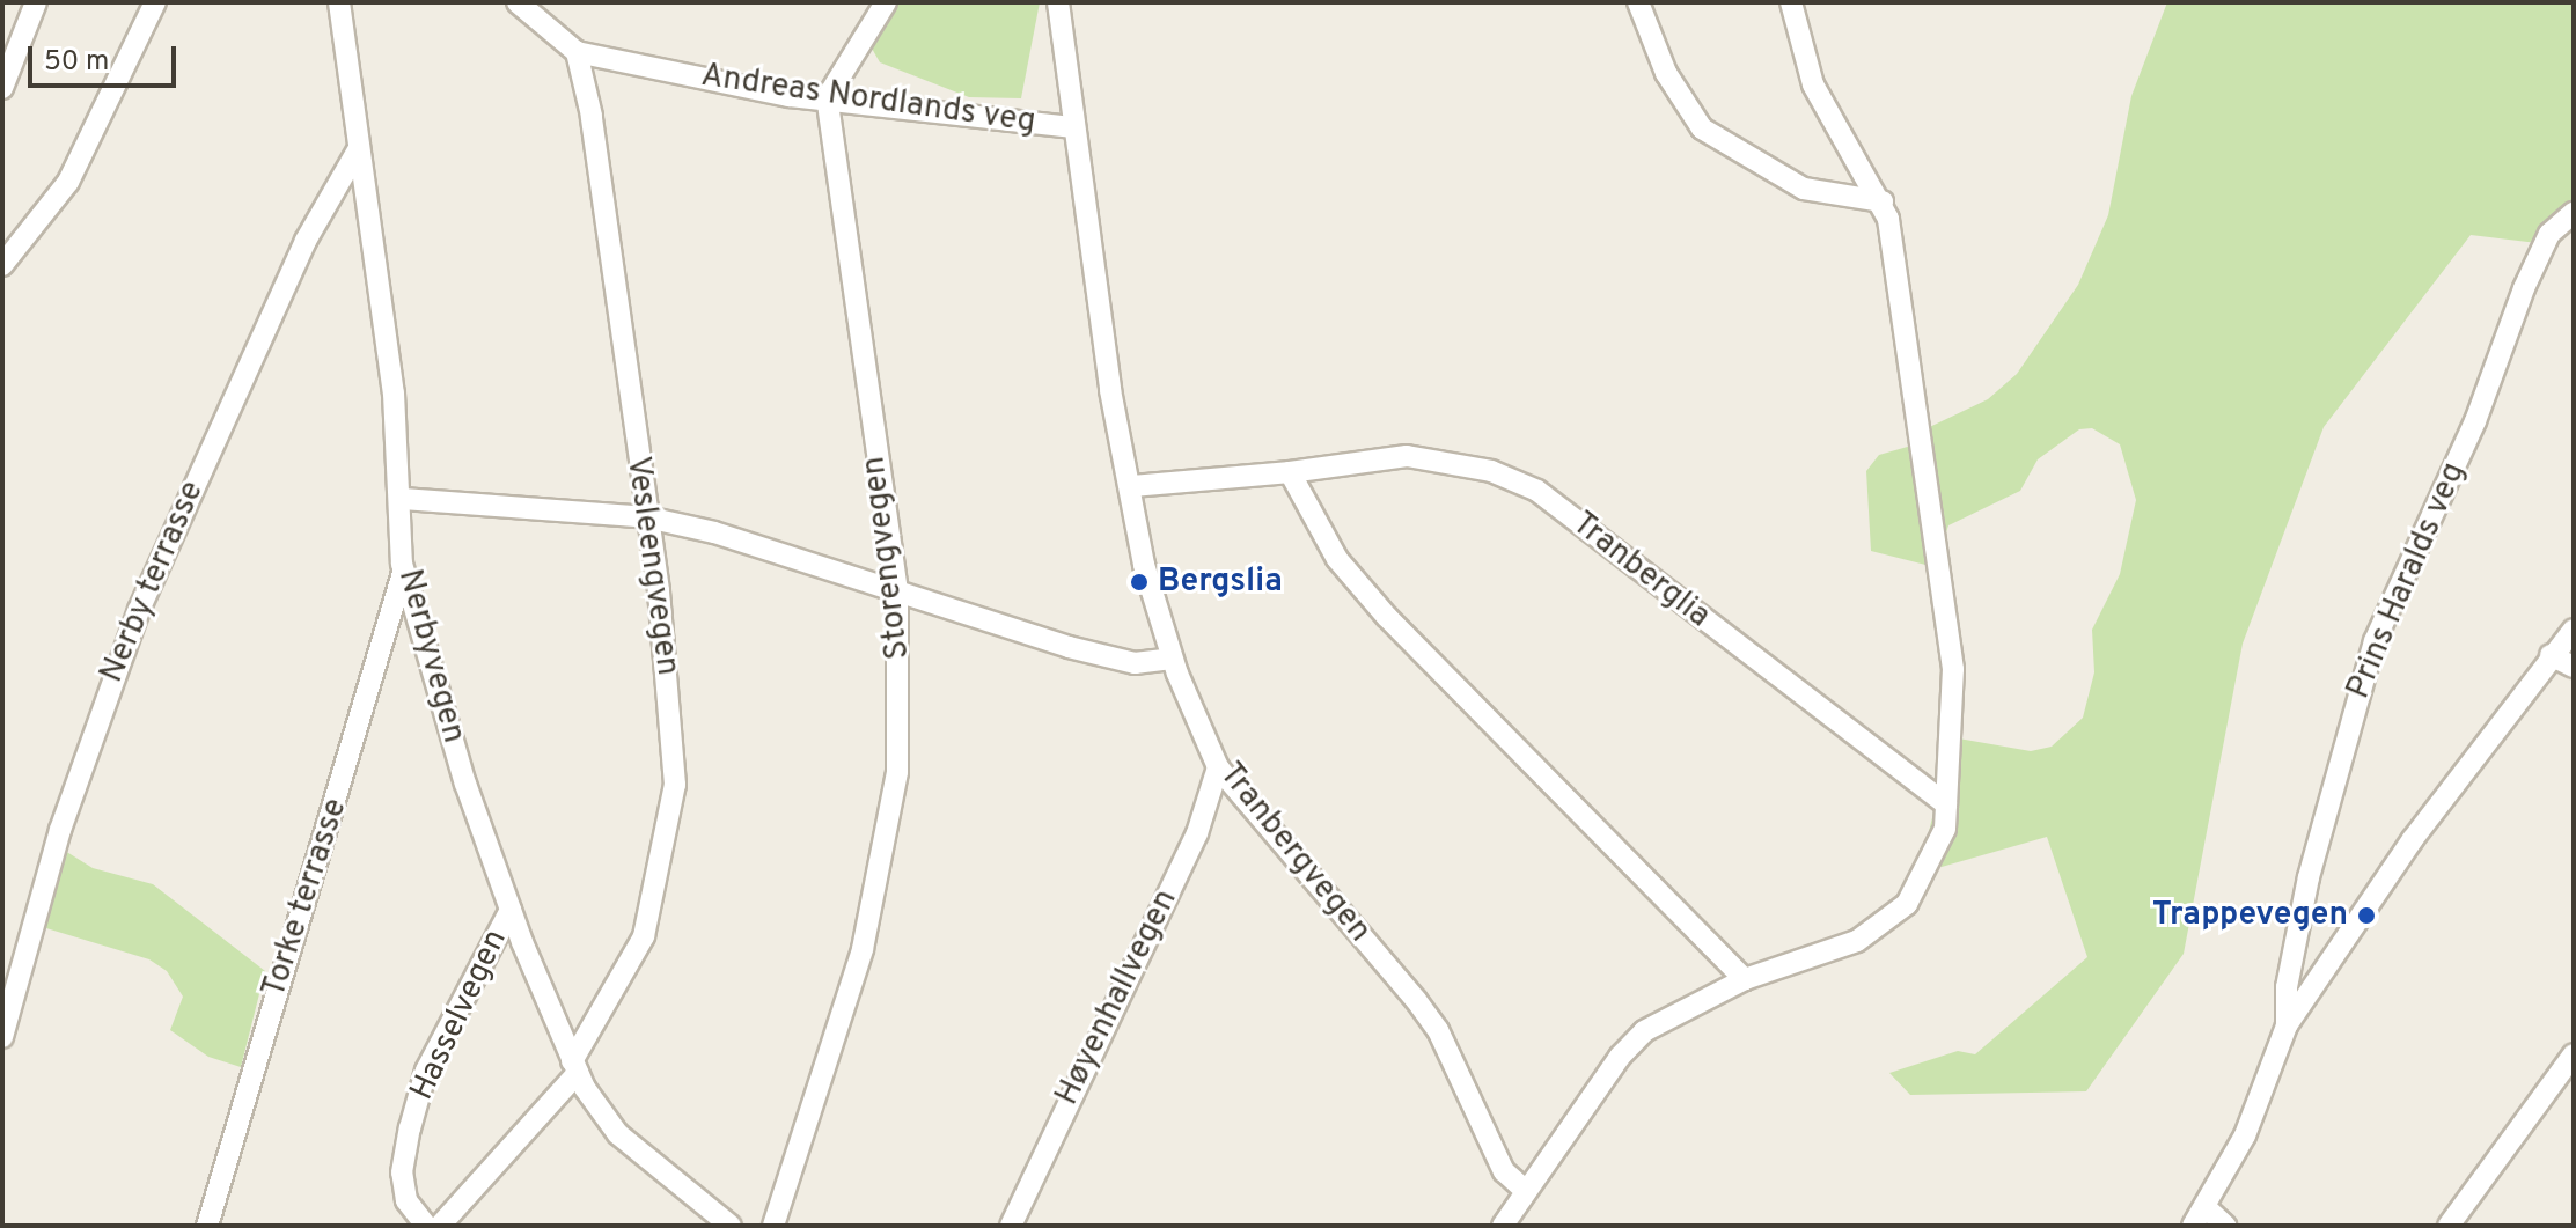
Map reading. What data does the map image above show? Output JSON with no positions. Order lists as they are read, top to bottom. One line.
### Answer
{"streets":{"street":["Andreas Nordlands veg","Storengvegen","Vesleengvegen","Tranberglia","Prins Haralds veg","Nerby terrasse","Nerbyvegen","Tranbergvegen","Torke terrasse","Høyenhallvegen","Hasselvegen"]},"crossings":[["Andreas Nordlands veg","Storengvegen"],["Andreas Nordlands veg","Vesleengvegen"],["Andreas Nordlands veg","Tranbergvegen"],["Vesleengvegen","Nerbyvegen"],["Tranberglia","Tranbergvegen"],["Nerby terrasse","Nerbyvegen"],["Nerbyvegen","Torke terrasse"],["Nerbyvegen","Hasselvegen"],["Tranbergvegen","Høyenhallvegen"]],"places":["Bergslia","Trappevegen"],"scale_bar":"50 m"}
